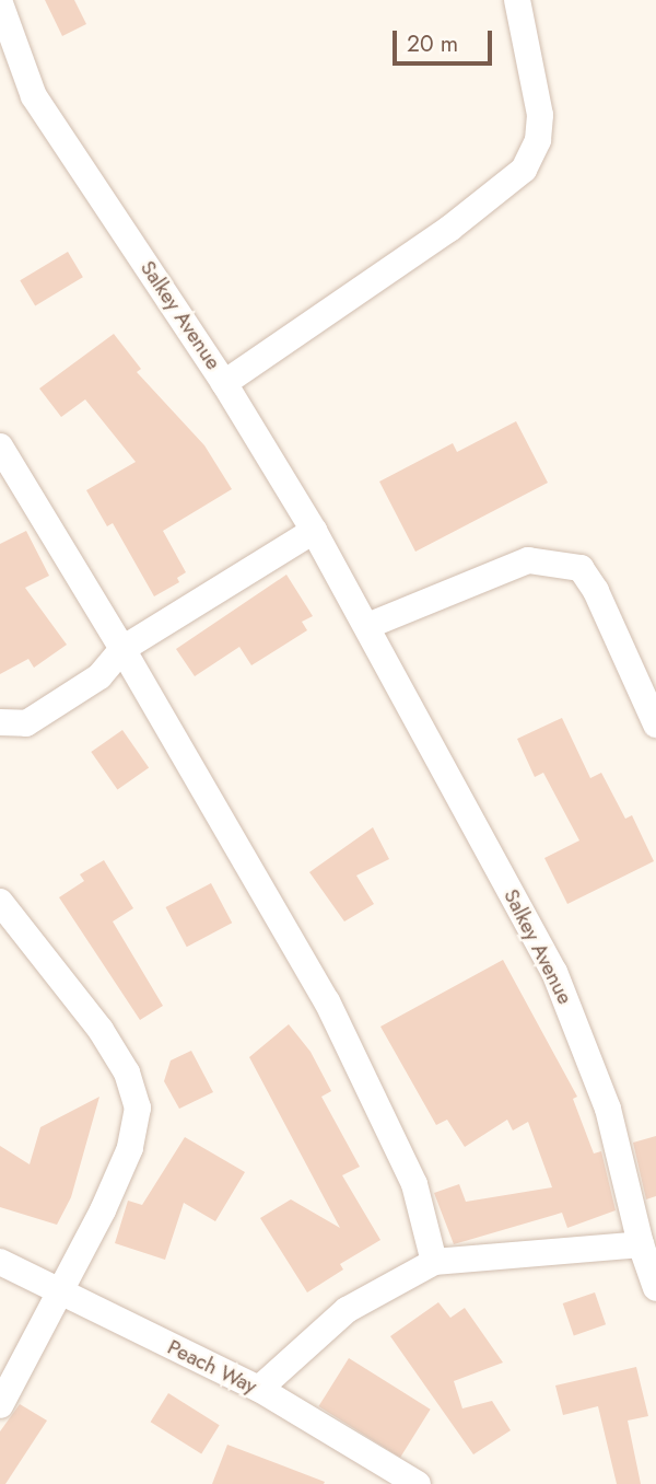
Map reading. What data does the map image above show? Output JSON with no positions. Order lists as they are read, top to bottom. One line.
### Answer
{"streets":{"street":["Salkey Avenue","Peach Way"]},"scale_bar":"20 m"}
